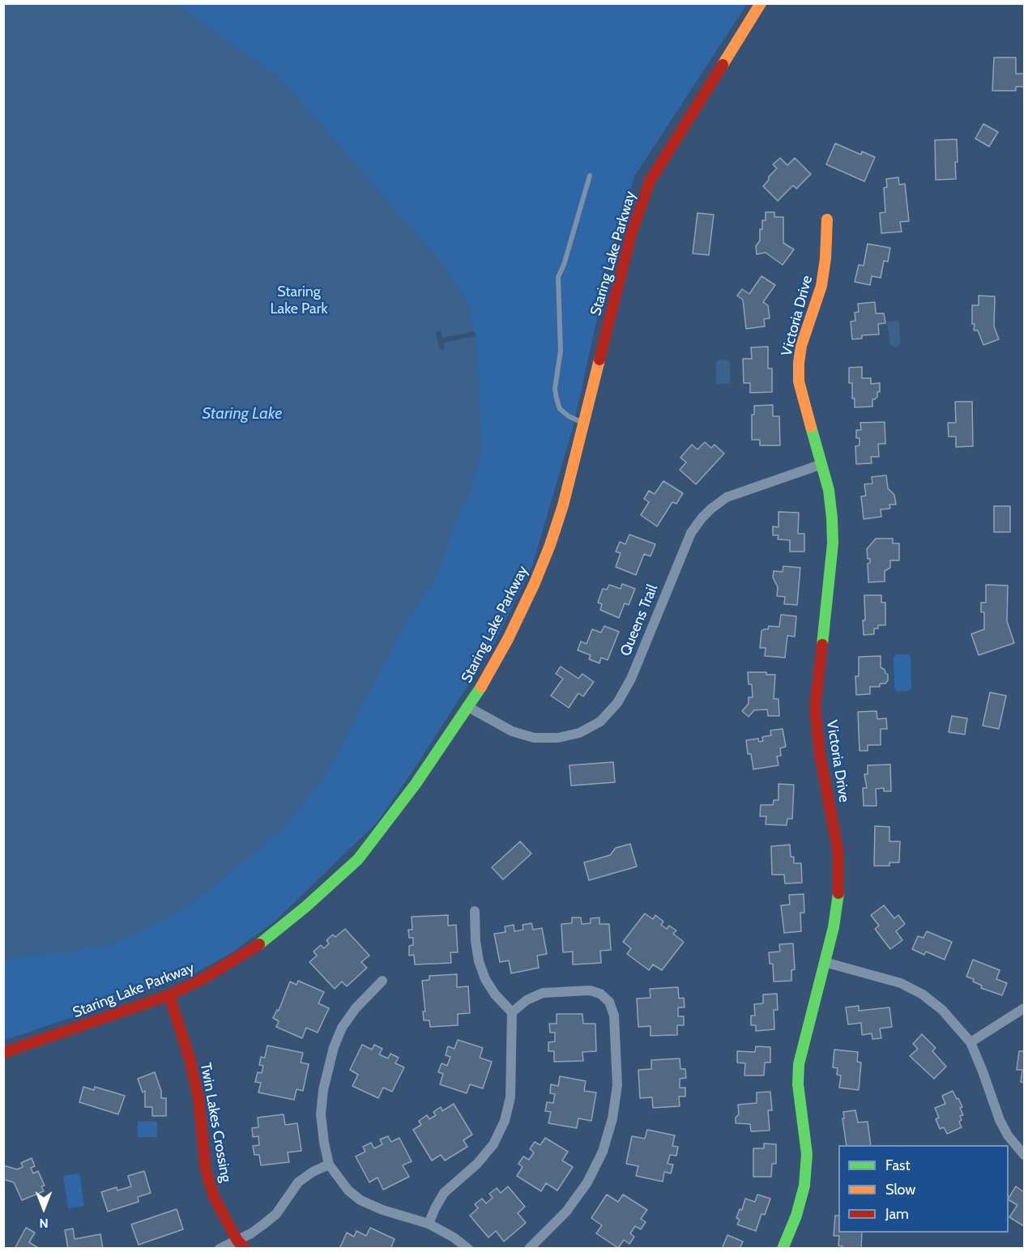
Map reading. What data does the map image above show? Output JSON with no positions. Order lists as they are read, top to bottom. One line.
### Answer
{"streets":{"street":["Staring Lake Parkway","Victoria Drive","Queens Trail","Twin Lakes Crossing"]},"crossings":[["Staring Lake Parkway","Queens Trail"],["Staring Lake Parkway","Twin Lakes Crossing"],["Victoria Drive","Queens Trail"]],"water":["Staring Lake"],"parks":["Staring Lake Park"],"legend":["Fast","Slow","Jam"],"north":"bottom"}
